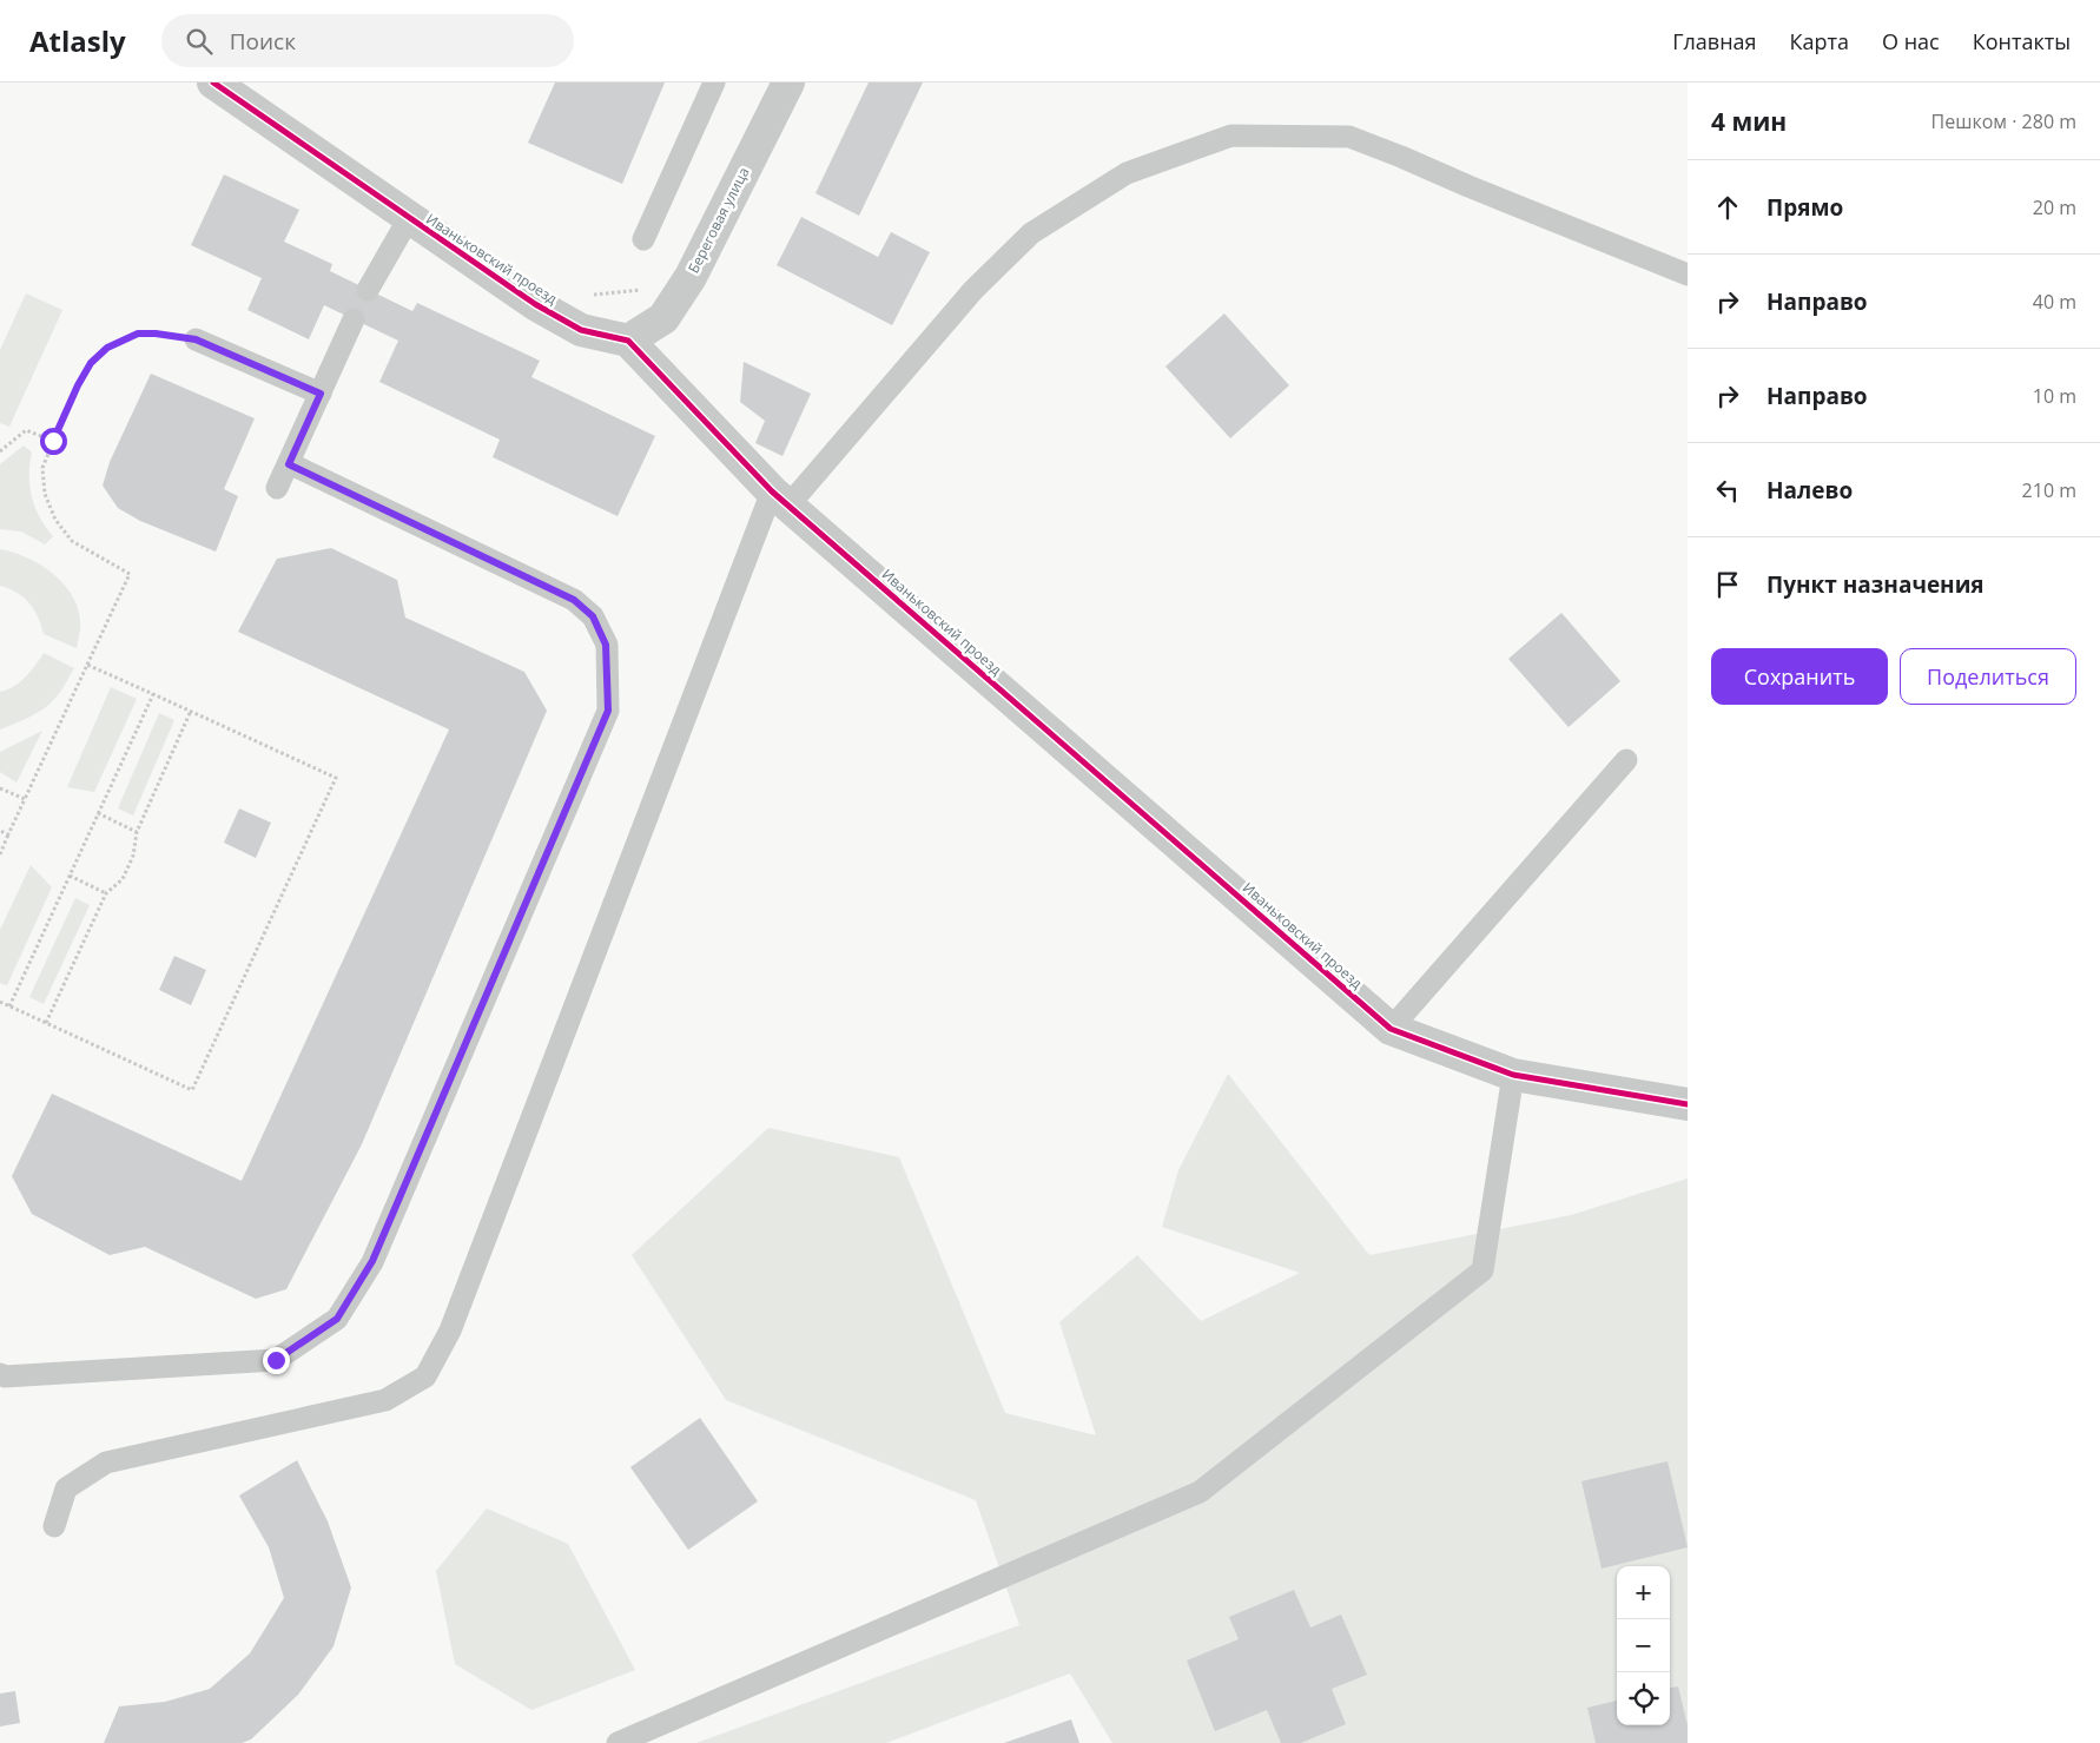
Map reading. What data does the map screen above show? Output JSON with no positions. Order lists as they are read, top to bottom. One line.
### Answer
{"streets":{"street":["Береговая улица","Иваньковский проезд"]},"crossings":[["Береговая улица","Иваньковский проезд"]],"page":{"header":"Atlasly","search":"Поиск","nav":["Главная","Карта","О нас","Контакты"],"heading":["4 мин","Пешком · 280 m"],"list":[["Прямо","20 m"],["Направо","40 m"],["Направо","10 m"],["Налево","210 m"],"Пункт назначения"],"buttons":["Сохранить","Поделиться"],"map_buttons":["+","−"]}}
